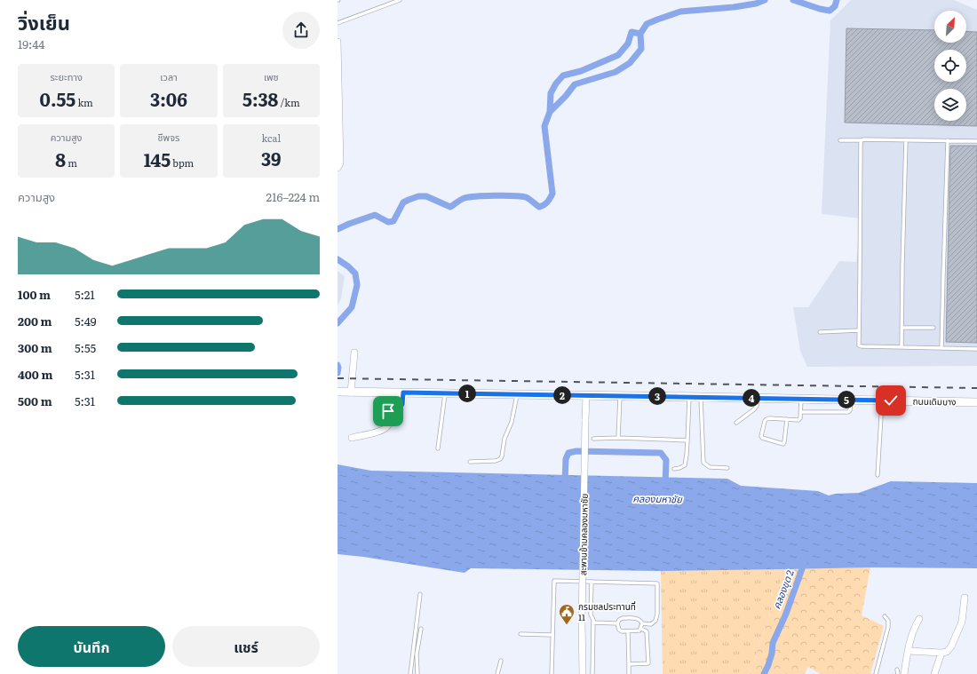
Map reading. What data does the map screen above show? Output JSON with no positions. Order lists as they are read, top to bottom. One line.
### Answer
{"streets":{"street":["ถนนเดิมบาง","สะพานข้ามคลองมหาชัย"]},"crossings":[["ถนนเดิมบาง","สะพานข้ามคลองมหาชัย"]],"water":["คลองมหาชัย","คลองขุด 2"],"places":{"public building":["กรมชลประทานที่ 11"]},"north":"top right","page":{"heading":["วิ่งเย็น","19:44"],"stats":[["ระยะทาง","0.55 km"],["เวลา","3:06"],["เพซ","5:38 /km"],["ความสูง","8 m"],["ชีพจร","145 bpm"],["kcal","39"]],"chart":["ความสูง","216–224 m"],"list":[{"name":"100 m","note":"5:21"},{"name":"200 m","note":"5:49"},{"name":"300 m","note":"5:55"},{"name":"400 m","note":"5:31"},{"name":"500 m","note":"5:31"}],"pins":["1","2","3","4","5"],"buttons":["บันทึก","แชร์"]}}
